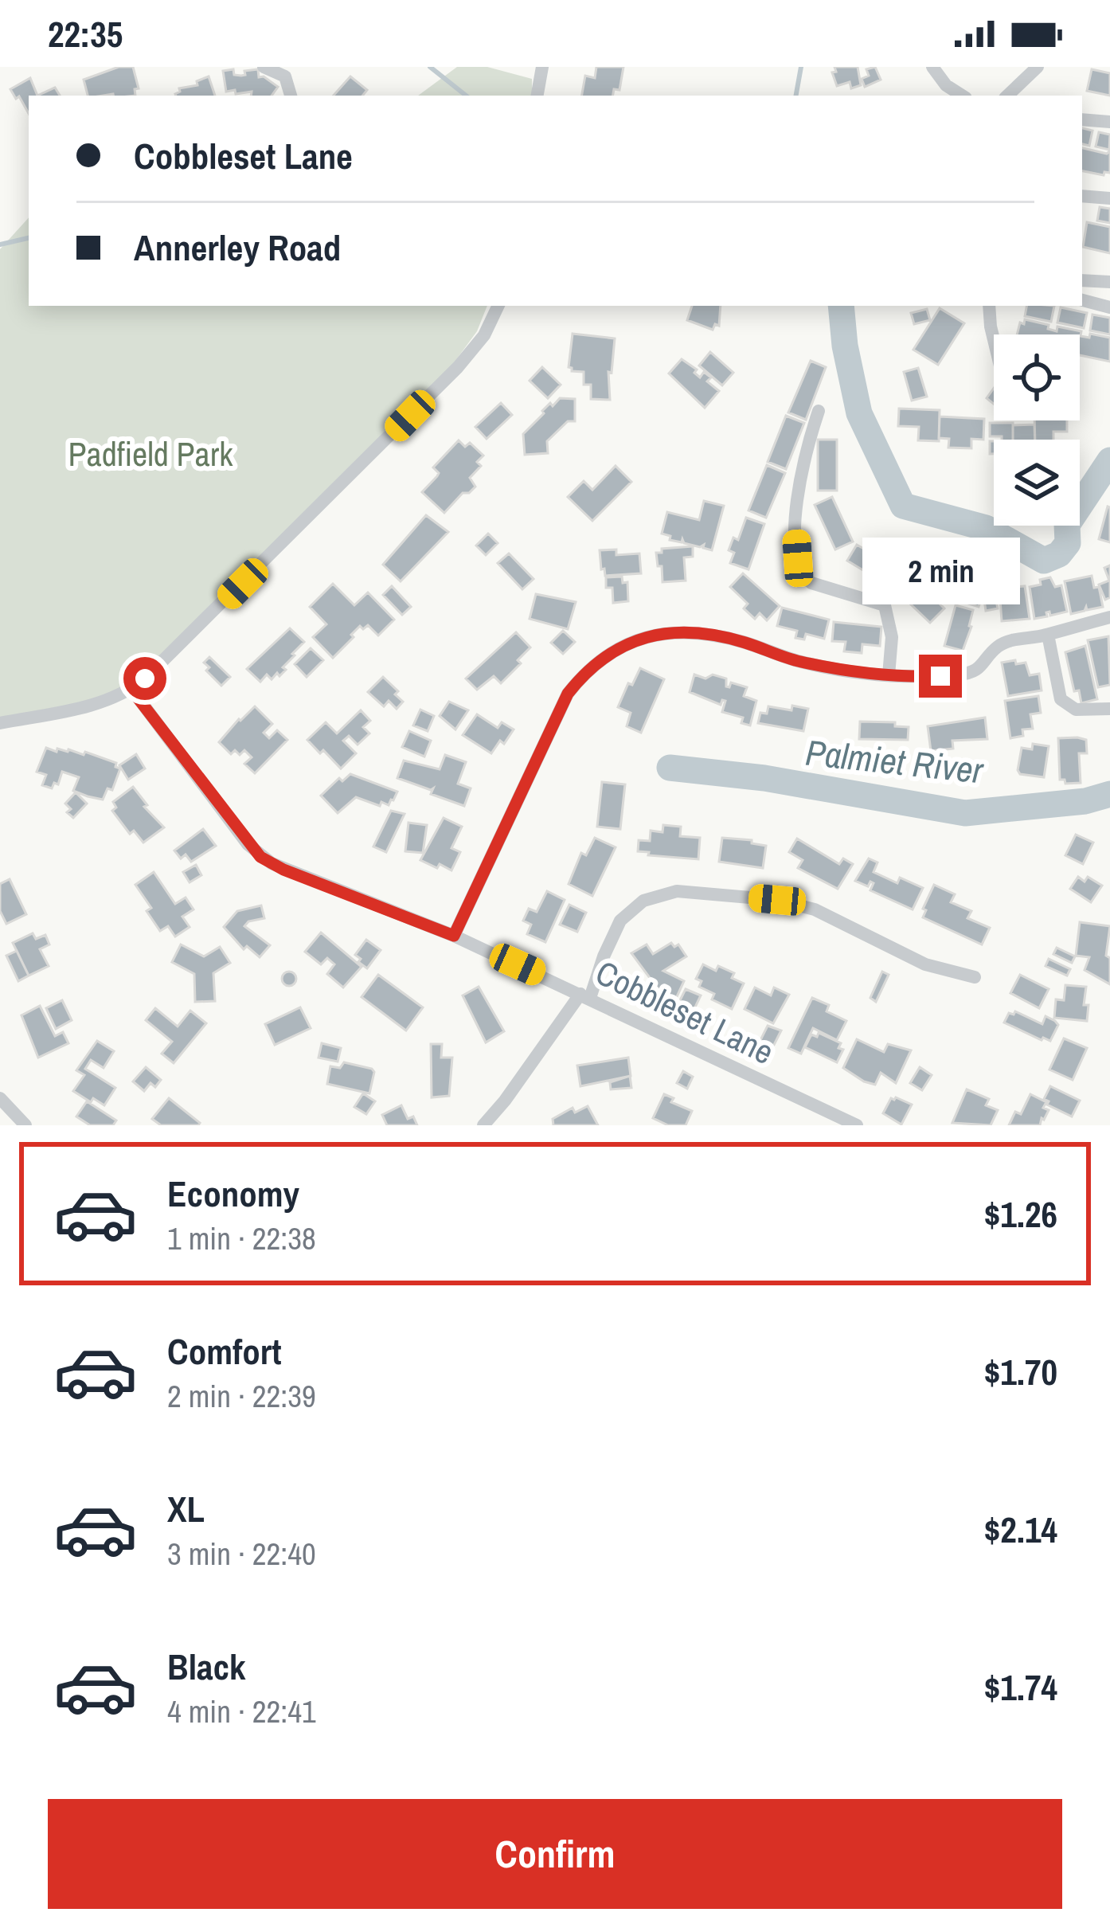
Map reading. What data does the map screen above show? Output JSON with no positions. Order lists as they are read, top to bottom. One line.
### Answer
{"streets":{"street":["Cobbleset Lane"]},"water":["Palmiet River"],"parks":["Padfield Park"],"page":{"status":"22:35","banner":["Cobbleset Lane","Annerley Road"],"bubble":"2 min","list":[{"name":"Economy","note":"1 min · 22:38","value":"$1.26"},{"name":"Comfort","note":"2 min · 22:39","value":"$1.70"},{"name":"XL","note":"3 min · 22:40","value":"$2.14"},{"name":"Black","note":"4 min · 22:41","value":"$1.74"}],"buttons":"Confirm"}}
